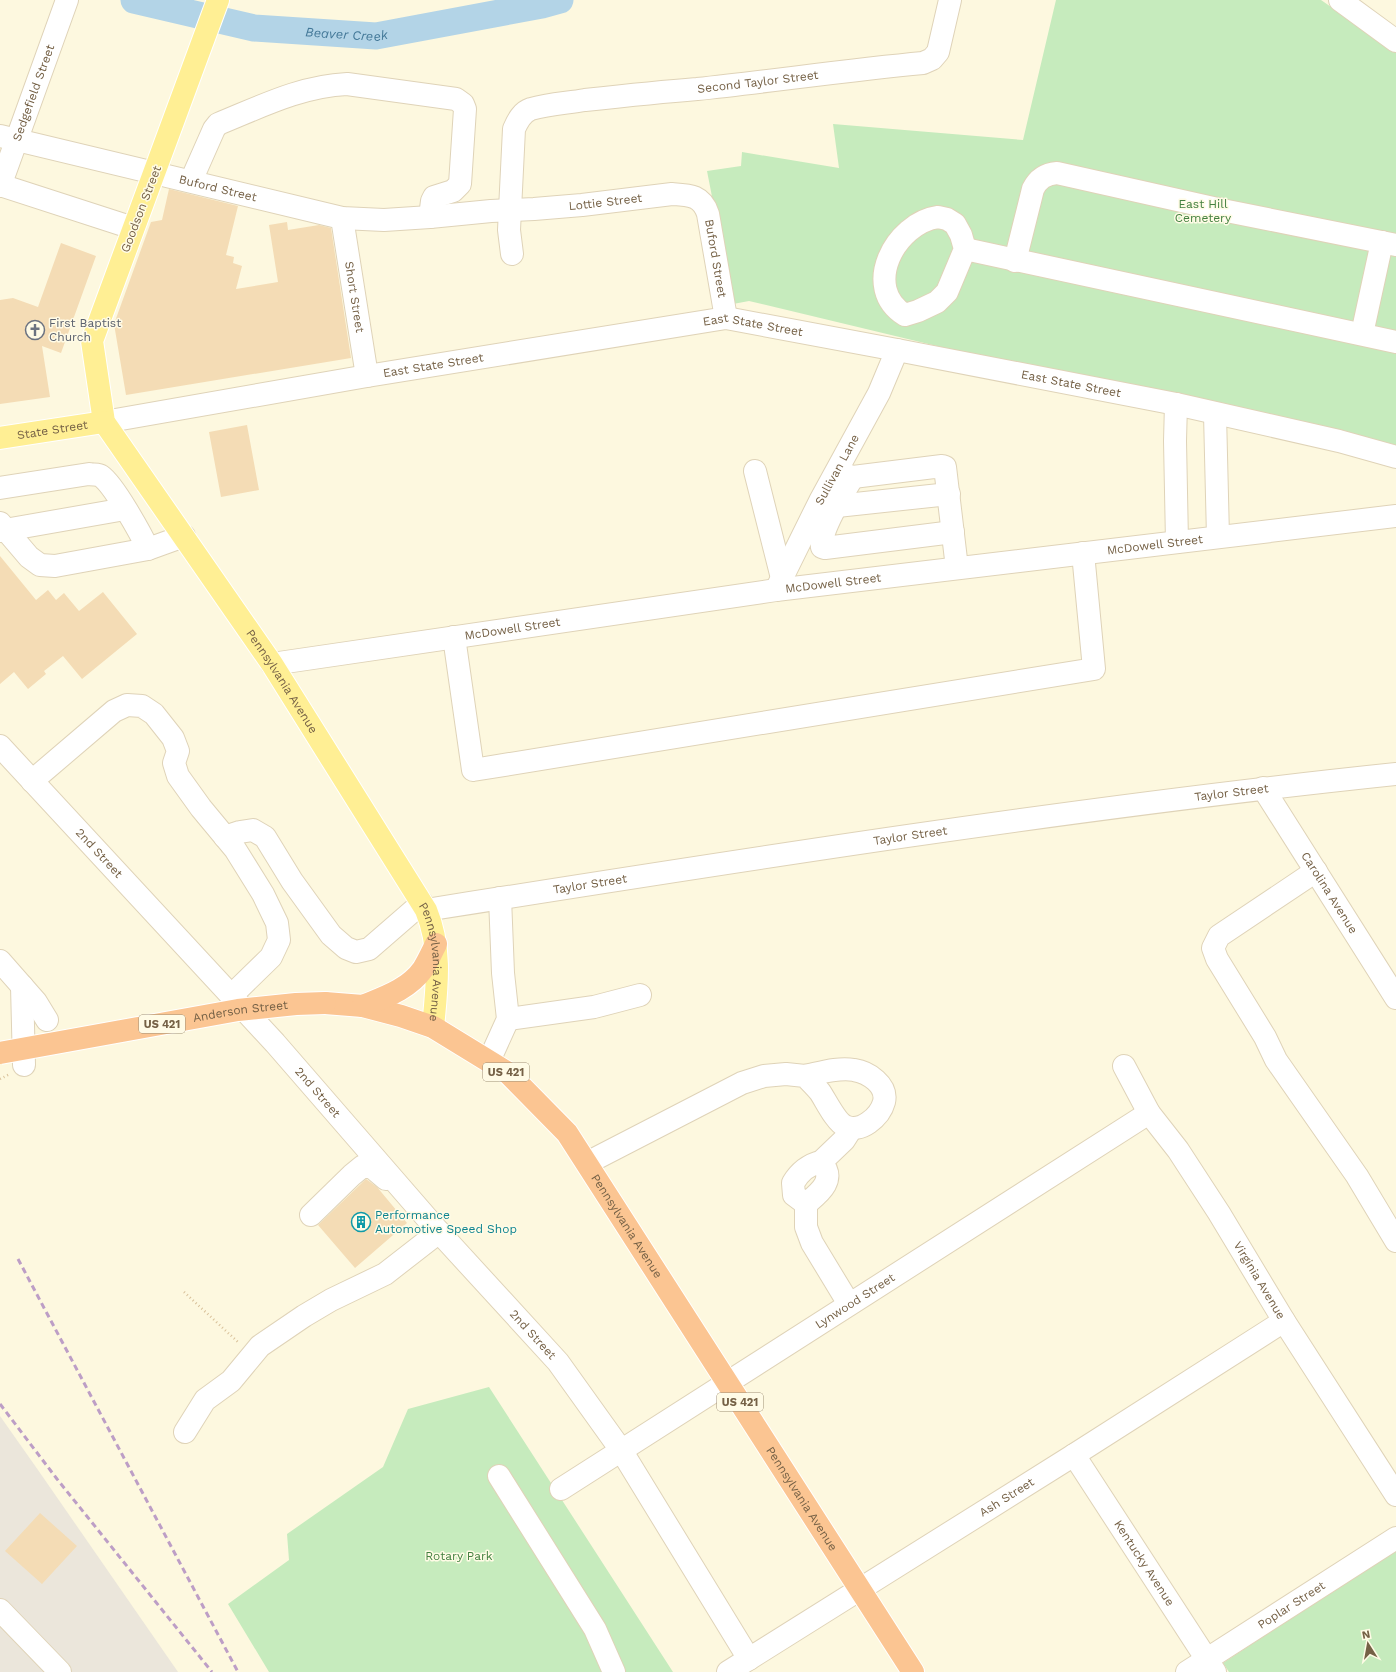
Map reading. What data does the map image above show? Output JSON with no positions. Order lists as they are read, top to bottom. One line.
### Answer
{"streets":{"highway":["Pennsylvania Avenue","Anderson Street","US 421"],"main road":["Goodson Street","State Street"],"street":["Second Taylor Street","Sedgefield Street","Buford Street","Lottie Street","Short Street","East State Street","Sullivan Lane","McDowell Street","Taylor Street","2nd Street","Carolina Avenue","Virginia Avenue","Lynwood Street","Ash Street","Kentucky Avenue","Poplar Street"]},"crossings":[["Second Taylor Street","Lottie Street"],["Sedgefield Street","Buford Street"],["Buford Street","Lottie Street"],["Buford Street","Goodson Street"],["Buford Street","Short Street"],["Buford Street","East State Street"],["Lottie Street","Short Street"],["Goodson Street","East State Street"],["Goodson Street","State Street"],["Goodson Street","Pennsylvania Avenue"],["Short Street","East State Street"],["East State Street","State Street"],["East State Street","Sullivan Lane"],["East State Street","Pennsylvania Avenue"],["State Street","Pennsylvania Avenue"],["Sullivan Lane","McDowell Street"],["McDowell Street","Pennsylvania Avenue"],["Pennsylvania Avenue","Taylor Street"],["Pennsylvania Avenue","Anderson Street"],["Pennsylvania Avenue","Lynwood Street"],["Pennsylvania Avenue","Ash Street"],["Taylor Street","Carolina Avenue"],["2nd Street","Lynwood Street"],["2nd Street","Ash Street"],["Virginia Avenue","Lynwood Street"],["Virginia Avenue","Ash Street"],["Ash Street","Kentucky Avenue"],["Kentucky Avenue","Poplar Street"]],"water":["Beaver Creek"],"parks":["East Hill Cemetery","Rotary Park"],"places":{"church":["First Baptist Church"],"building":["Performance Automotive Speed Shop"]},"north":"top"}
